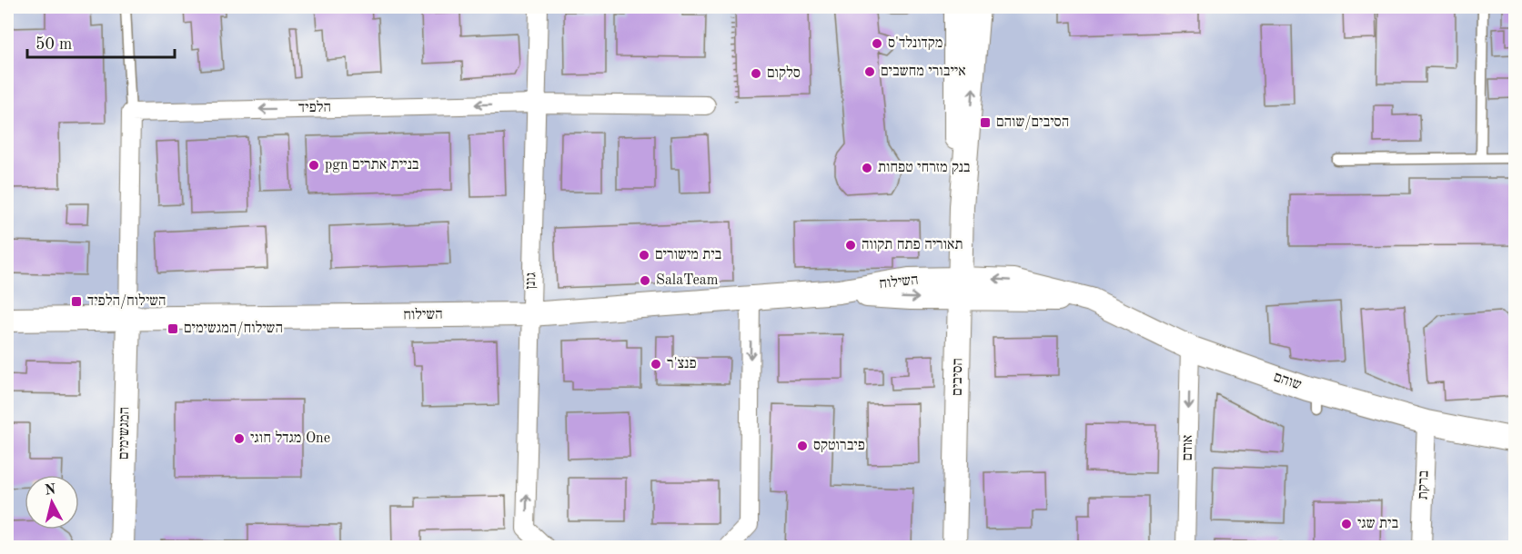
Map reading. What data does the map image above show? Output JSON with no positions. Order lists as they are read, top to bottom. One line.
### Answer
{"streets":{"street":["הלפיד","גונן","השילוח","הסיבים","שוהם","המגשימים","אודם","ברקת"]},"crossings":[["הלפיד","גונן"],["גונן","השילוח"],["השילוח","הסיבים"],["השילוח","שוהם"],["השילוח","המגשימים"],["הסיבים","שוהם"],["שוהם","אודם"],["שוהם","ברקת"]],"one_way":["הלפיד","גונן","אודם"],"places":{"other":["מקדונלד'ס","אייבורי מחשבים","סלקום","pgn בניית אתרים","בנק מזרחי טפחות","תאוריה פתח תקווה","בית מישורים","SalaTeam","פנצ'ר","מגדל חוגי One","פיברוטקס","בית שגי"],"transit":["הסיבים/שוהם","השילוח/הלפיד","השילוח/המגשימים"]},"scale_bar":"50 m","north":"top"}
